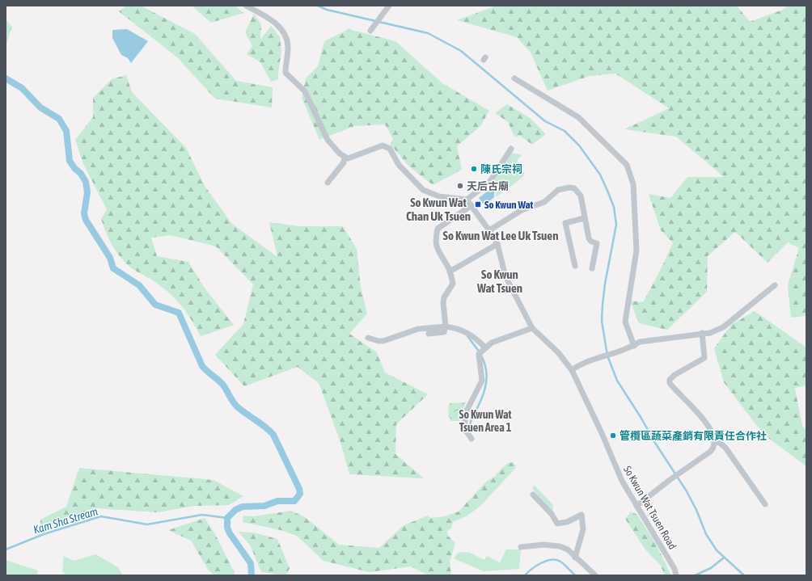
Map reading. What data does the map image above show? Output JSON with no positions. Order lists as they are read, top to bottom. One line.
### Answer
{"streets":{"street":["So Kwun Wat Tsuen Road"]},"districts":["So Kwun Wat Chan Uk Tsuen","So Kwun Wat Lee Uk Tsuen","So Kwun Wat Tsuen","So Kwun Wat Tsuen Area 1"],"water":["Kam Sha Stream"],"places":{"other":["陳氏宗祠","天后古廟","管欖區蔬菜產銷有限責任合作社"],"transit":["So Kwun Wat"]}}
